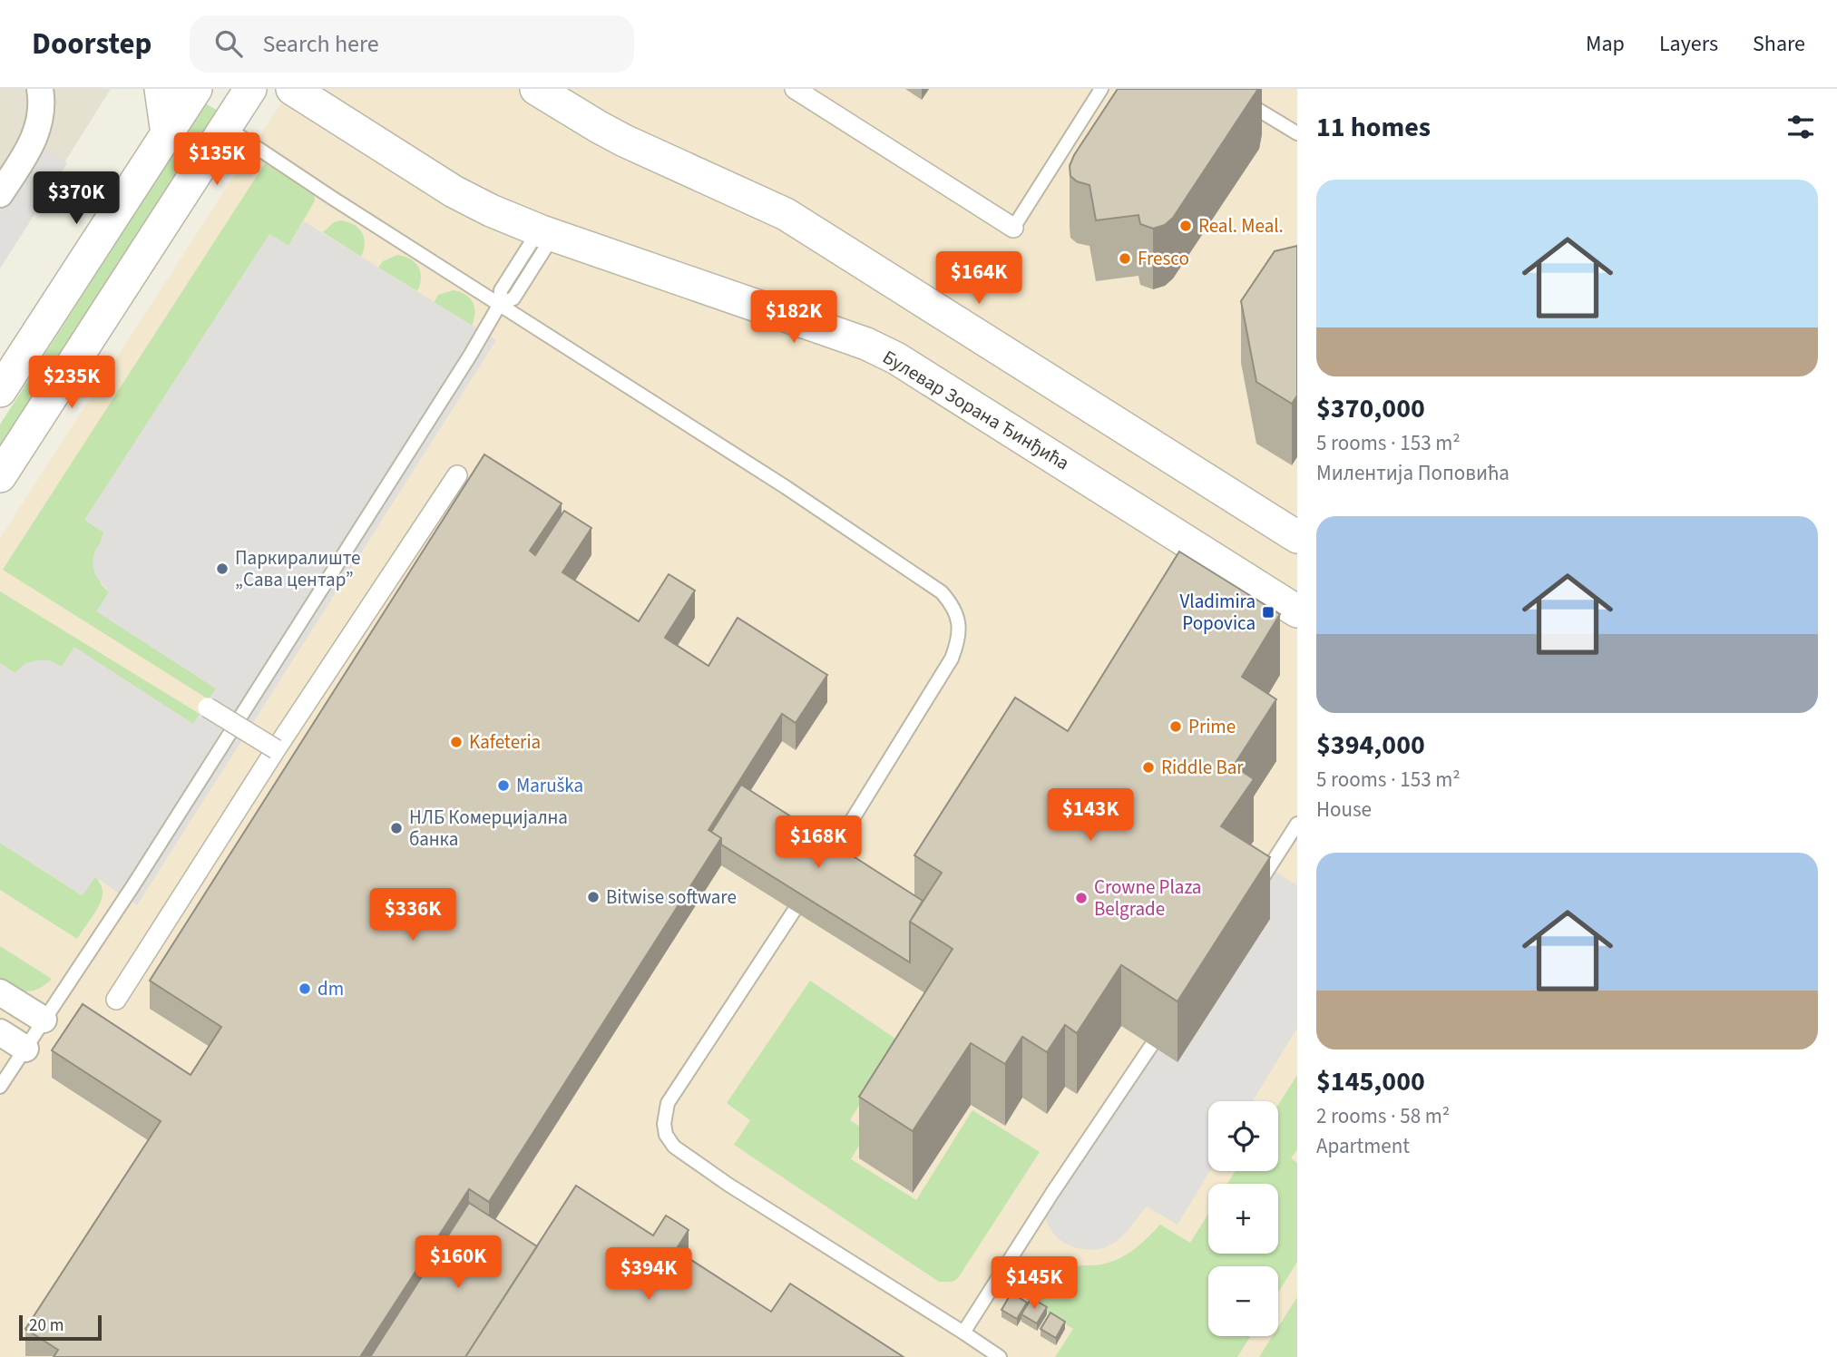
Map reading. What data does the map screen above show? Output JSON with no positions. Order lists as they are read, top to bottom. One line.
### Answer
{"streets":{"street":["Булевар Зорана Ђинђића"]},"places":{"other":["Real. Meal.","Fresco","Паркиралиште „Сава центар”","Prime","Kafeteria","Riddle Bar","Maruška","НЛБ Комерцијална банка","Bitwise software","Crowne Plaza Belgrade","dm"],"transit":["Vladimira Popovica"]},"scale_bar":"20 m","page":{"header":"Doorstep","search":"Search here","nav":["Map","Layers","Share"],"heading":"11 homes","price":["$135K","$370K","$164K","$182K","$235K","$143K","$168K","$336K","$160K","$394K","$145K"],"list":[{"name":"$370,000","note":"5 rooms · 153 m² · Милентија Поповића"},{"name":"$394,000","note":"5 rooms · 153 m² · House"},{"name":"$145,000","note":"2 rooms · 58 m² · Apartment"}],"map_buttons":["+","−"],"scale":"20 m"}}
